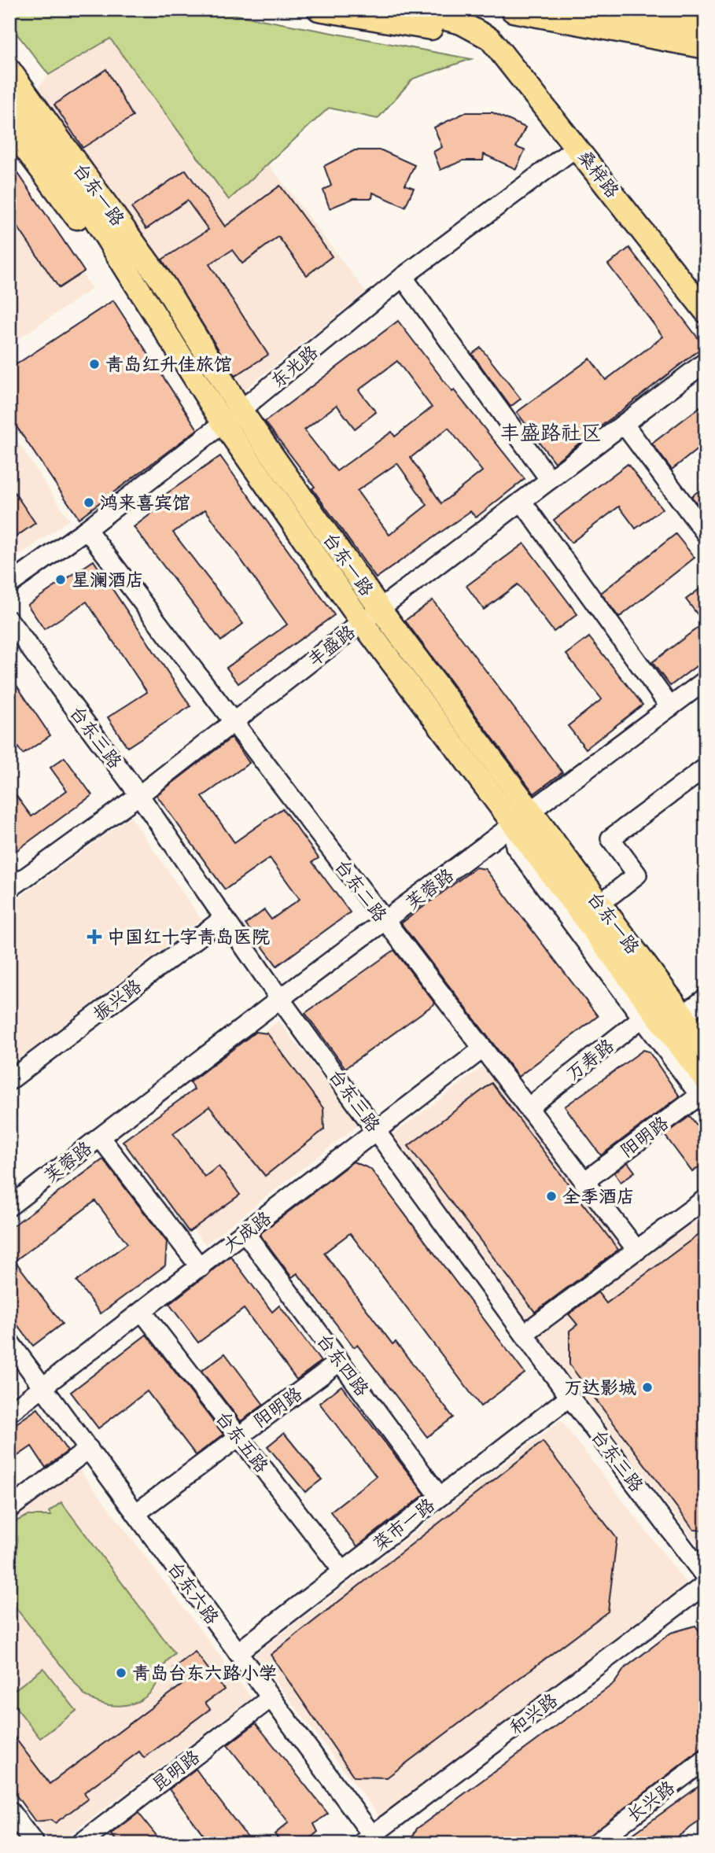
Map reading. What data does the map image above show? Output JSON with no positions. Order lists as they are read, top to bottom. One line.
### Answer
{"streets":{"main road":["桑梓路","台东一路"],"street":["东光路","丰盛路","台东三路","芙蓉路","台东二路","振兴路","万寿路","阳明路","大成路","台东四路","台东五路","菜市一路","台东六路","和兴路","昆明路","长兴路"]},"crossings":[["桑梓路","东光路"],["台东一路","东光路"],["台东一路","丰盛路"],["台东一路","芙蓉路"],["台东一路","万寿路"],["台东一路","阳明路"],["东光路","台东二路"],["丰盛路","台东三路"],["丰盛路","台东二路"],["台东三路","芙蓉路"],["台东三路","振兴路"],["台东三路","大成路"],["台东三路","菜市一路"],["芙蓉路","台东二路"],["芙蓉路","大成路"],["台东二路","万寿路"],["台东二路","阳明路"],["台东二路","大成路"],["阳明路","台东四路"],["阳明路","台东五路"],["阳明路","台东六路"],["大成路","台东四路"],["大成路","台东五路"],["大成路","台东六路"],["台东四路","菜市一路"],["台东五路","菜市一路"],["菜市一路","台东六路"],["台东六路","和兴路"],["台东六路","昆明路"]],"districts":["丰盛路社区"],"places":{"other":["青岛红升佳旅馆","鸿来喜宾馆","星澜酒店","全季酒店","万达影城","青岛台东六路小学"],"health":["中国红十字青岛医院"]}}
